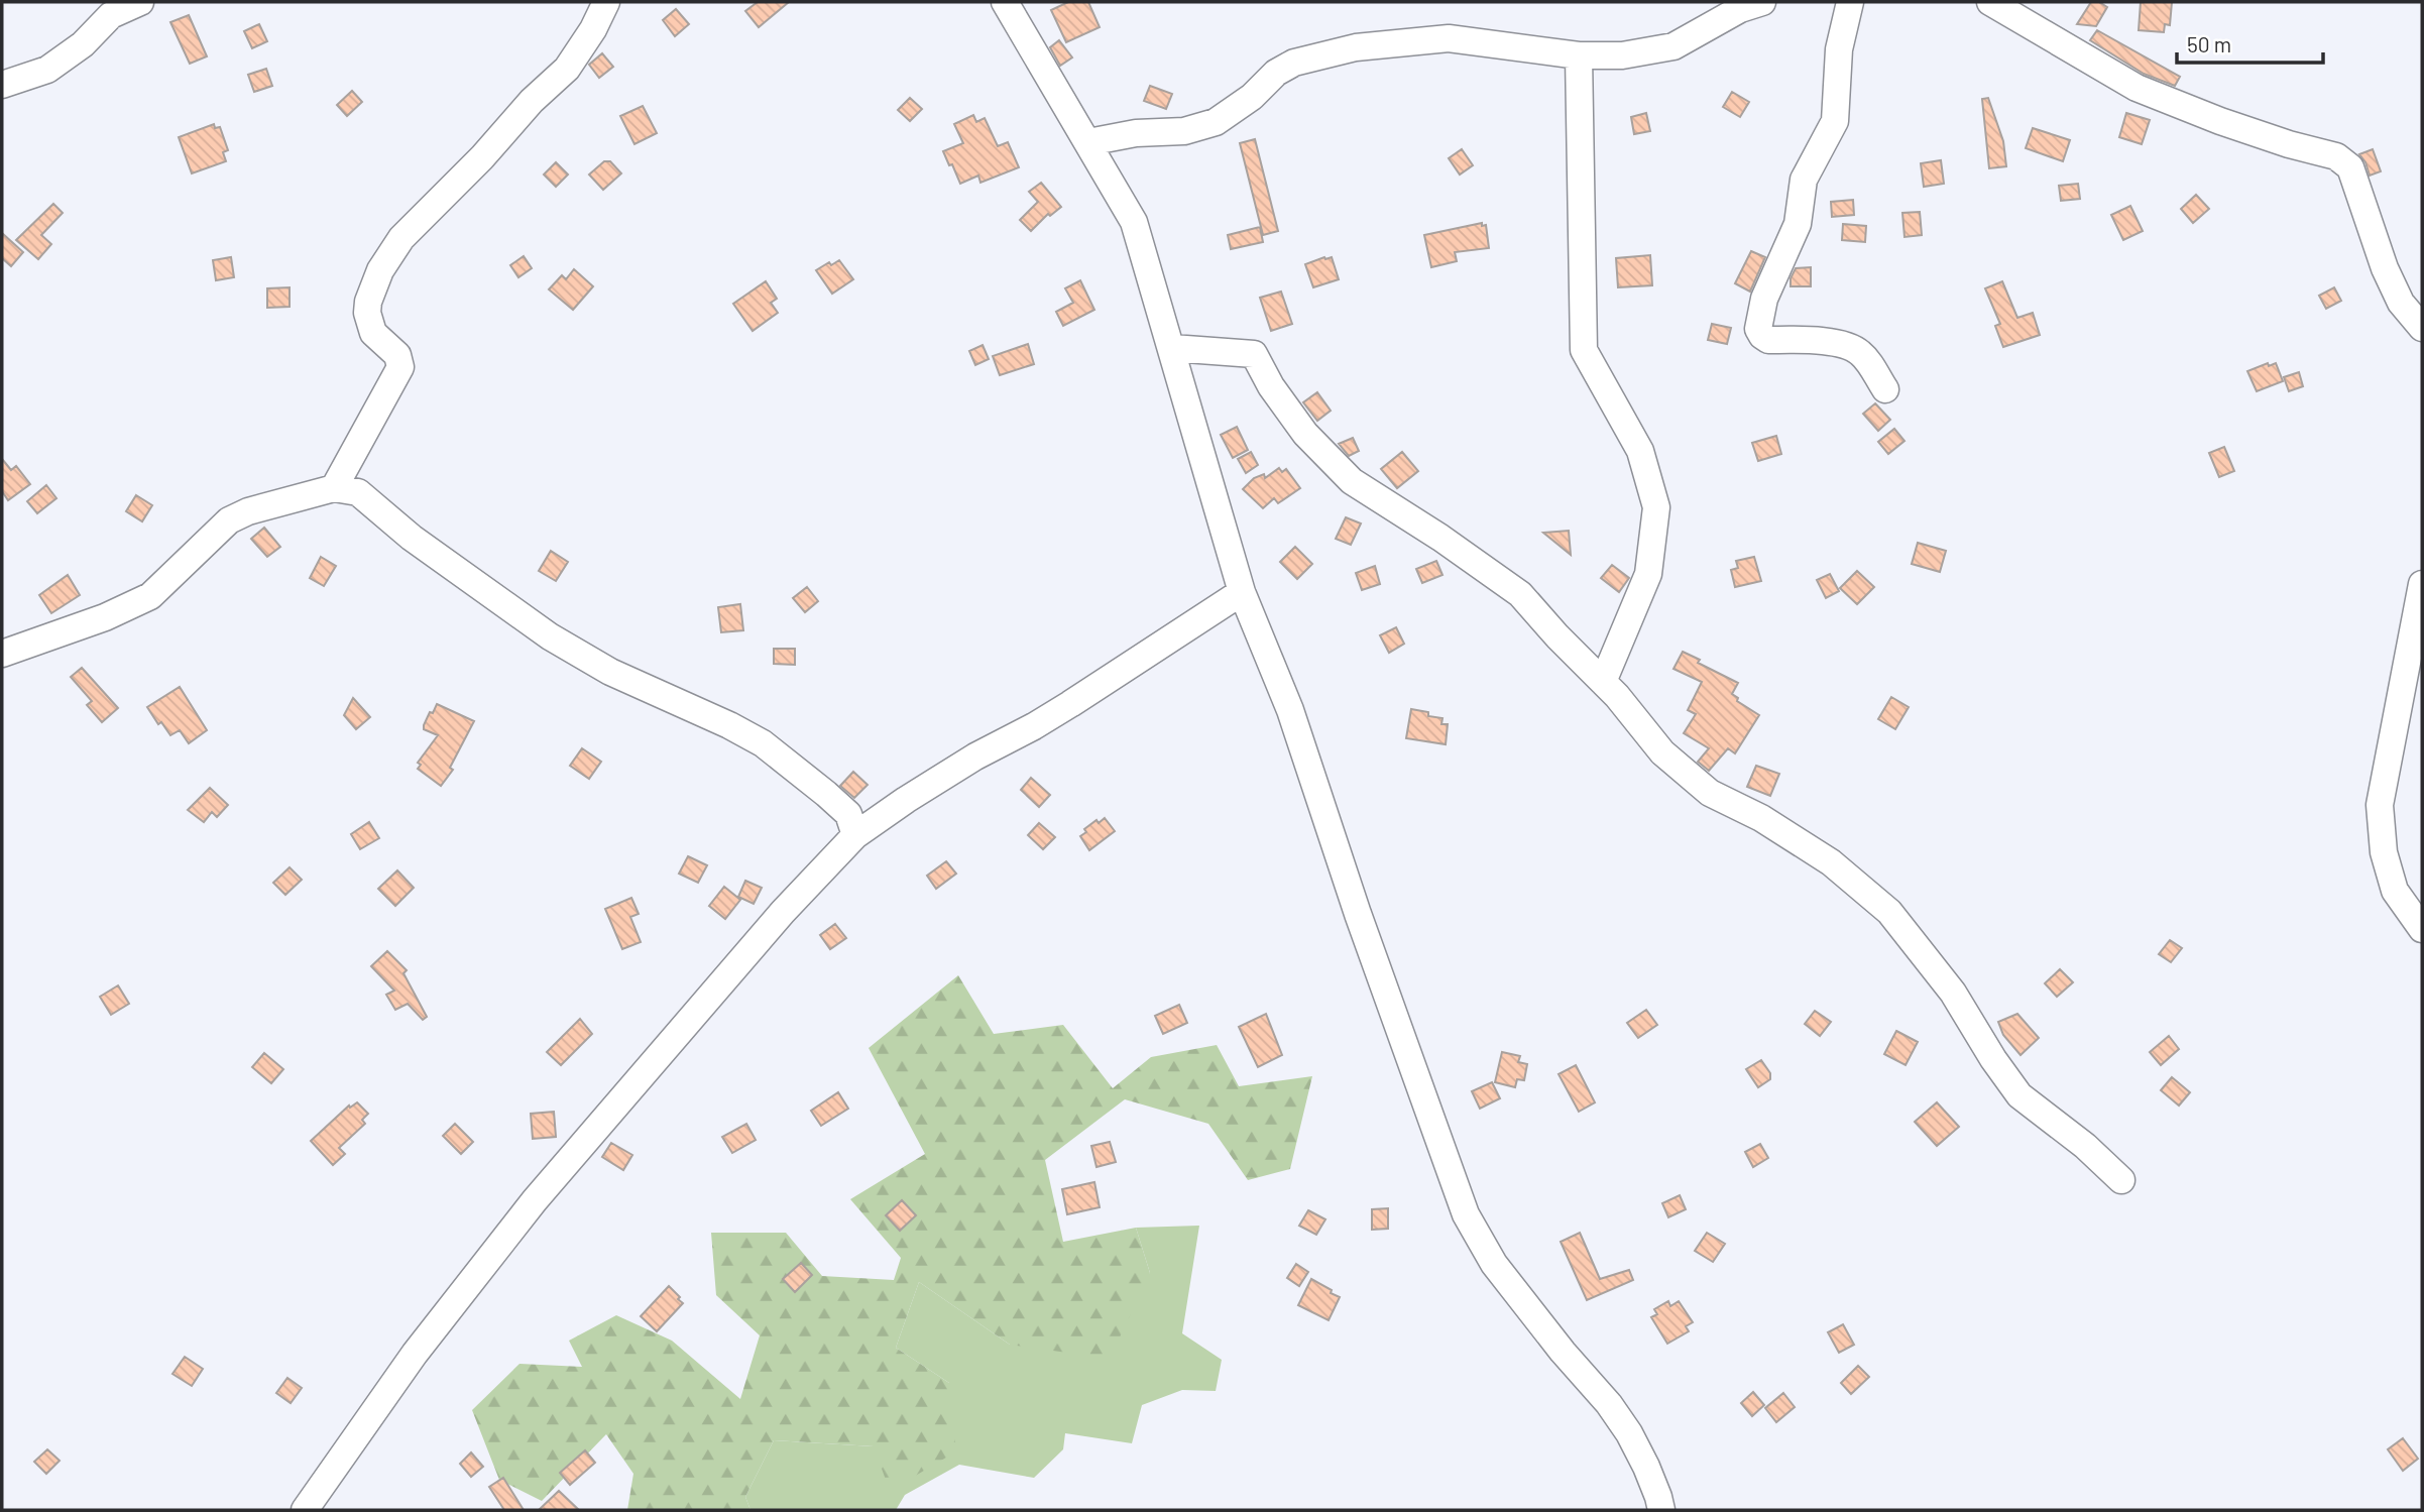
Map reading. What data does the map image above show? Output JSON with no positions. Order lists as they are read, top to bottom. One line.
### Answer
{"scale_bar":"50 m"}
